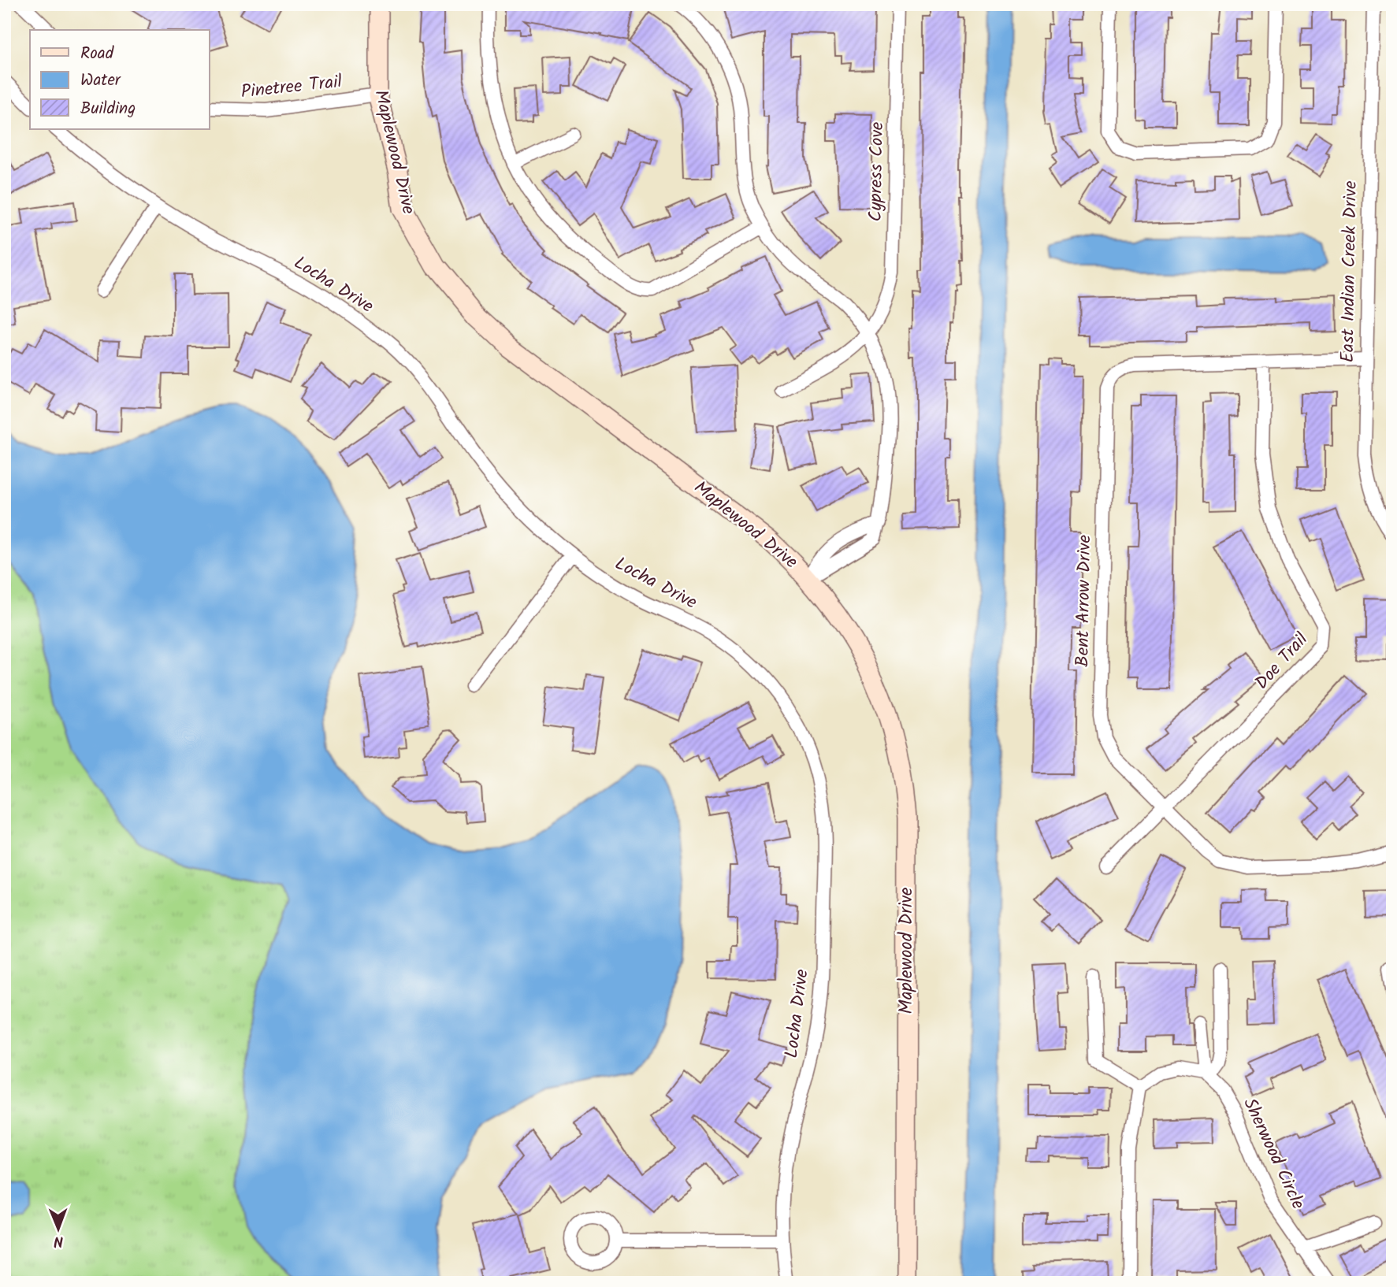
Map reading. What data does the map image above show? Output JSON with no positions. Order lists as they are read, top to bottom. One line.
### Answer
{"streets":{"street":["Pinetree Trail","Maplewood Drive","Cypress Cove","East Indian Creek Drive","Locha Drive","Bent Arrow Drive","Doe Trail","Sherwood Circle"]},"crossings":[["Pinetree Trail","Maplewood Drive"],["East Indian Creek Drive","Bent Arrow Drive"],["Bent Arrow Drive","Doe Trail"]],"legend":["Road","Water","Building"],"north":"bottom"}
